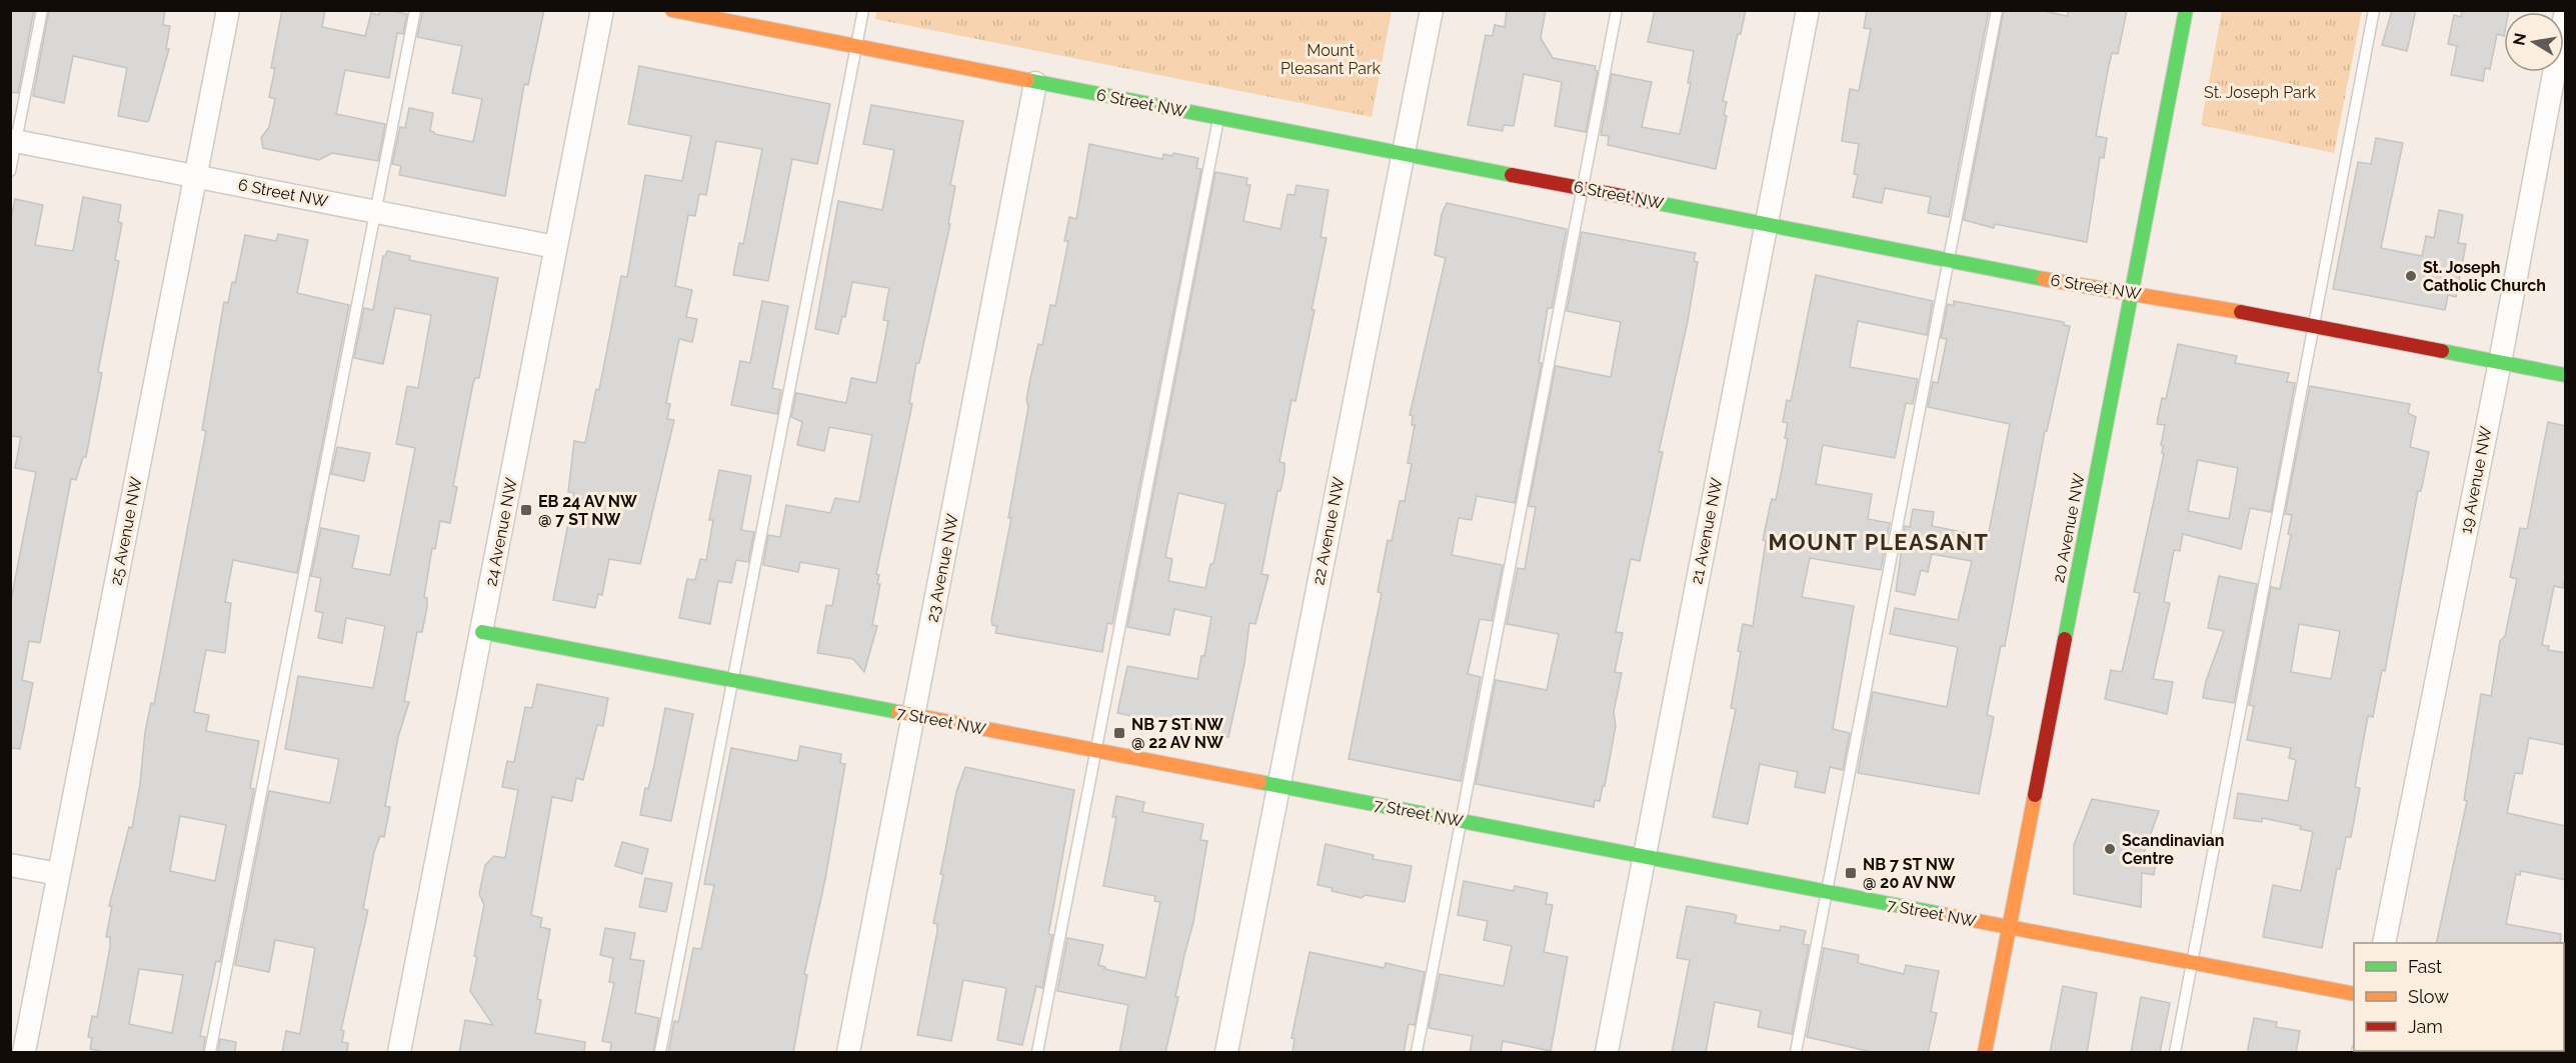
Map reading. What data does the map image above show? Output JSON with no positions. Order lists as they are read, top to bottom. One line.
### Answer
{"streets":{"street":["6 Street NW","19 Avenue NW","20 Avenue NW","25 Avenue NW","22 Avenue NW","21 Avenue NW","24 Avenue NW","23 Avenue NW","7 Street NW"]},"crossings":[["6 Street NW","19 Avenue NW"],["6 Street NW","20 Avenue NW"],["6 Street NW","25 Avenue NW"],["6 Street NW","22 Avenue NW"],["6 Street NW","21 Avenue NW"],["6 Street NW","24 Avenue NW"],["6 Street NW","23 Avenue NW"],["20 Avenue NW","7 Street NW"],["22 Avenue NW","7 Street NW"],["21 Avenue NW","7 Street NW"],["24 Avenue NW","7 Street NW"],["23 Avenue NW","7 Street NW"]],"districts":["MOUNT PLEASANT"],"parks":["Mount Pleasant Park","St. Joseph Park"],"places":{"other":["St. Joseph Catholic Church","Scandinavian Centre"],"transit":["EB 24 AV NW @ 7 ST NW","NB 7 ST NW @ 22 AV NW","NB 7 ST NW @ 20 AV NW"]},"legend":["Fast","Slow","Jam"],"north":"left"}
